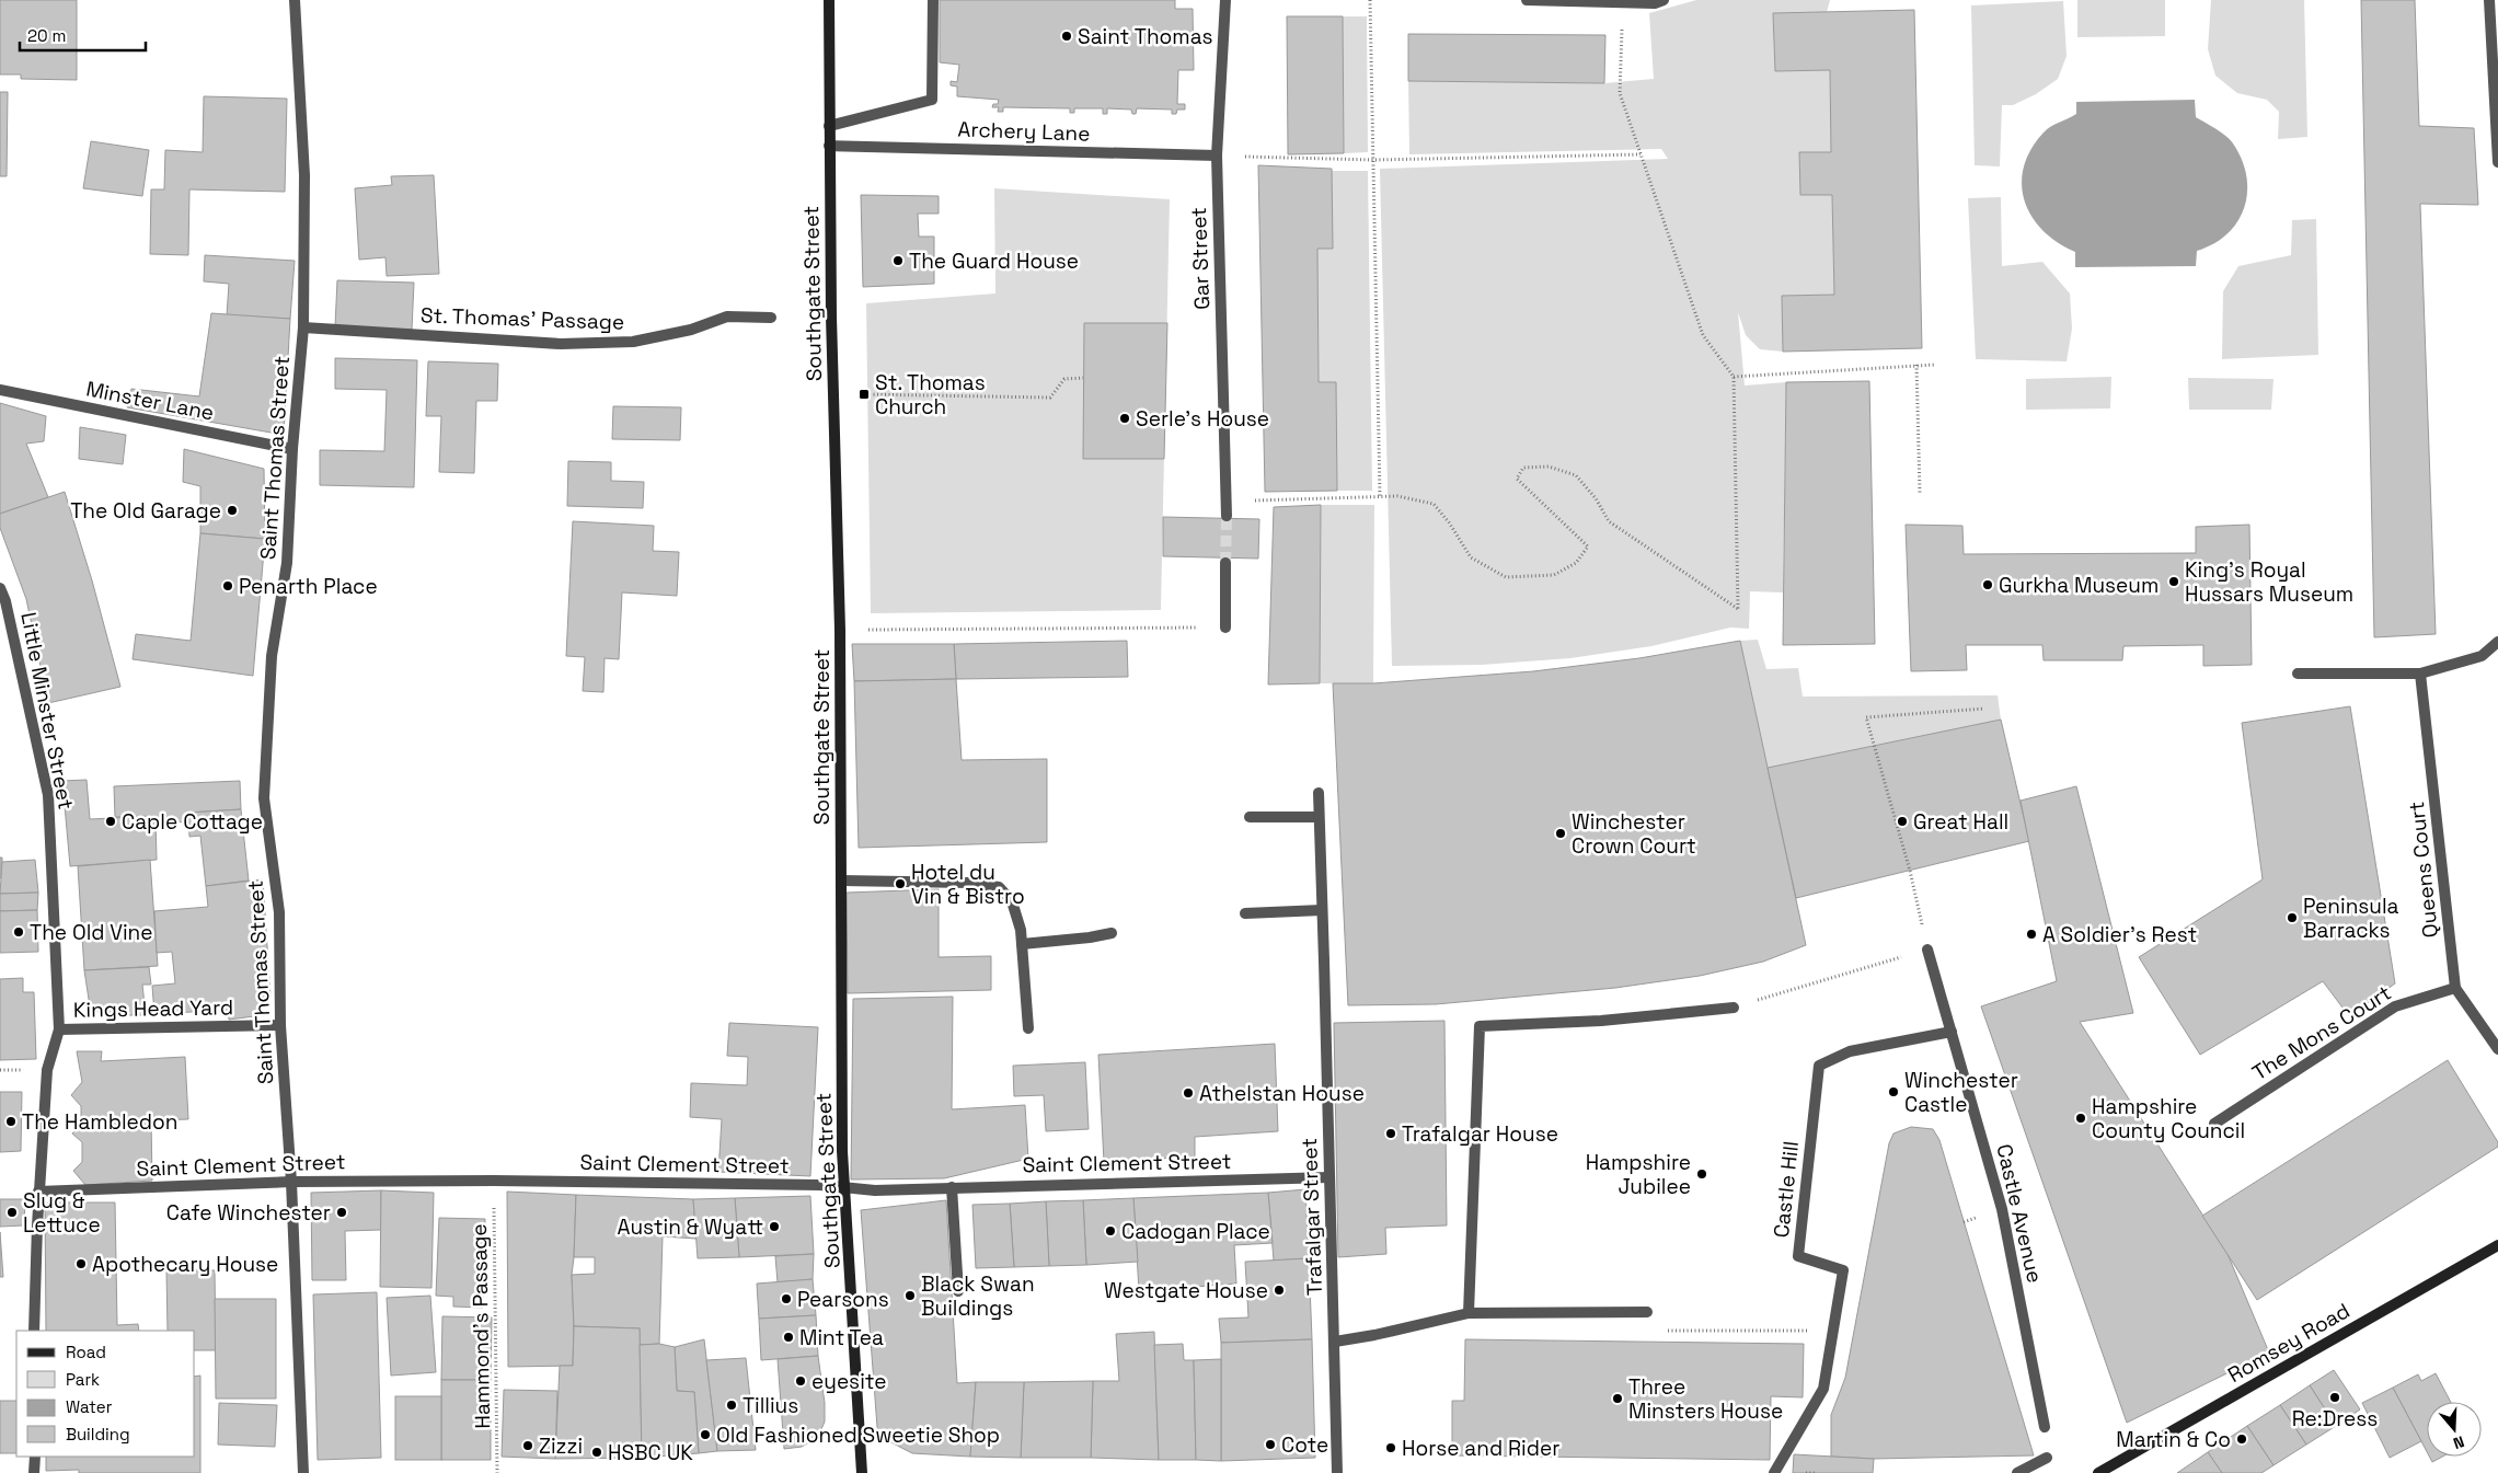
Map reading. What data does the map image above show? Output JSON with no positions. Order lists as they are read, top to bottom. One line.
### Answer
{"streets":{"main road":["Southgate Street","Romsey Road"],"street":["Archery Lane","Gar Street","St. Thomas' Passage","Minster Lane","Saint Thomas Street","Little Minster Street","Queens Court","Kings Head Yard","The Mons Court","Saint Clement Street","Castle Hill","Castle Avenue","Trafalgar Street"],"path":["Hammond's Passage"]},"crossings":[["Archery Lane","Gar Street"],["Archery Lane","Southgate Street"],["Southgate Street","Saint Clement Street"],["St. Thomas' Passage","Saint Thomas Street"],["Minster Lane","Saint Thomas Street"],["Saint Thomas Street","Kings Head Yard"],["Saint Thomas Street","Saint Clement Street"],["Little Minster Street","Kings Head Yard"],["Little Minster Street","Saint Clement Street"],["Queens Court","The Mons Court"],["Saint Clement Street","Trafalgar Street"],["Saint Clement Street","Hammond's Passage"],["Castle Hill","Castle Avenue"]],"places":{"other":["Saint Thomas","The Guard House","Serle's House","The Old Garage","King's Royal Hussars Museum","Gurkha Museum","Penarth Place","Caple Cottage","Great Hall","Winchester Crown Court","Hotel du Vin & Bistro","Peninsula Barracks","The Old Vine","A Soldier's Rest","Winchester Castle","Athelstan House","Hampshire County Council","The Hambledon","Trafalgar House","Hampshire Jubilee","Slug & Lettuce","Cafe Winchester","Austin & Wyatt","Cadogan Place","Apothecary House","Westgate House","Black Swan Buildings","Pearsons","Mint Tea","eyesite","Re:Dress","Three Minsters House","Tillius","Old Fashioned Sweetie Shop","Martin & Co","Cote","Zizzi","Horse and Rider","HSBC UK"],"transit":["St. Thomas Church"]},"legend":["Road","Park","Water","Building"],"scale_bar":"20 m","north":"bottom"}
